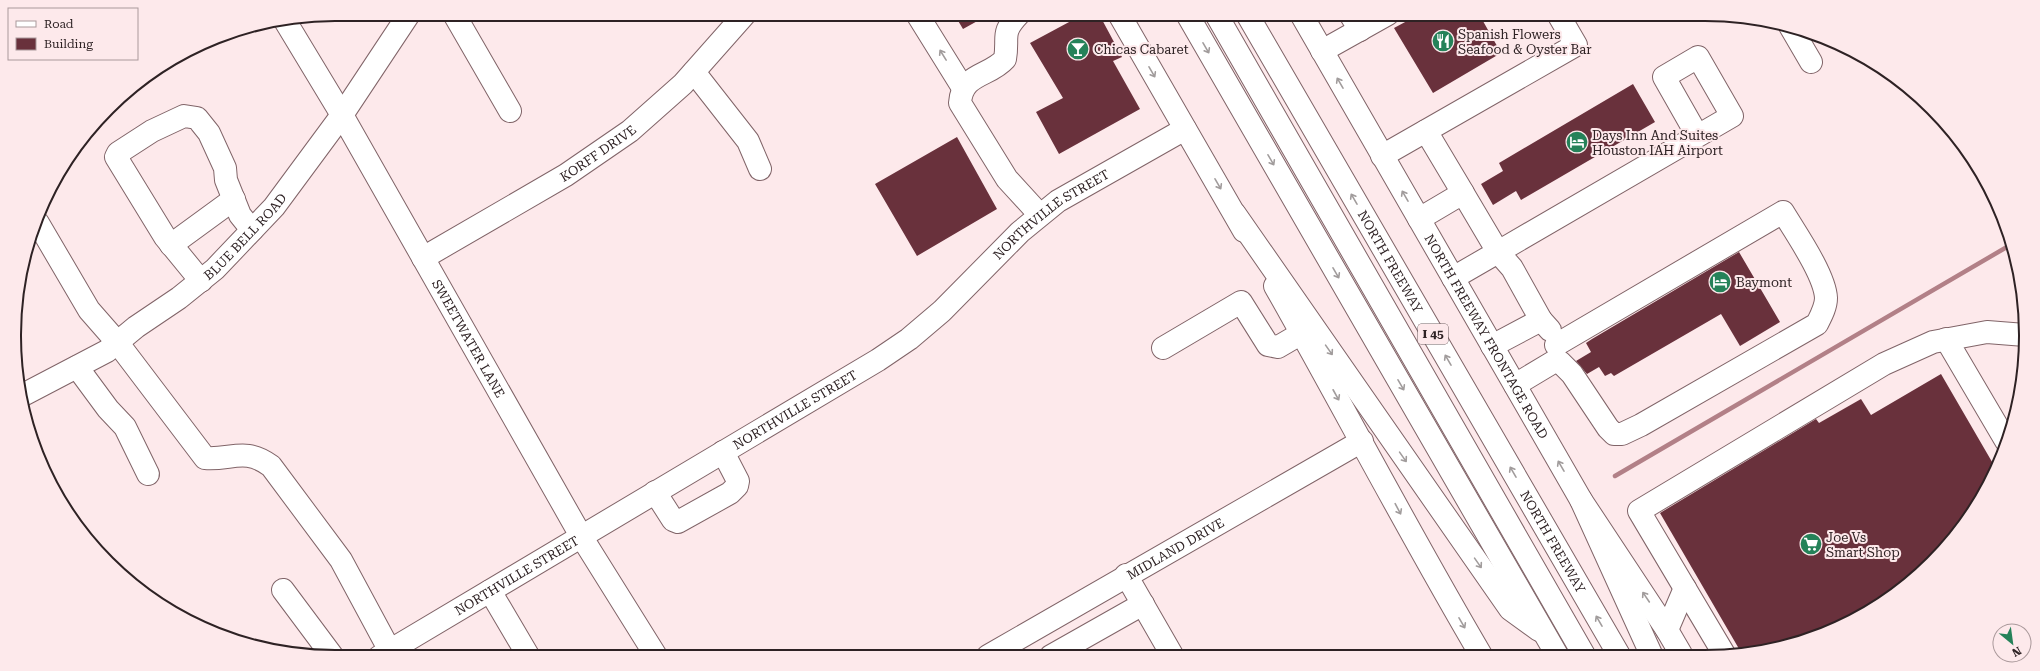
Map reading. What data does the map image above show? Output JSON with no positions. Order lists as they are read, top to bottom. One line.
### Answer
{"streets":{"main road":["KORFF DRIVE","NORTHVILLE STREET","BLUE BELL ROAD","NORTH FREEWAY","I 45","NORTH FREEWAY FRONTAGE ROAD","SWEETWATER LANE","MIDLAND DRIVE"]},"crossings":[["KORFF DRIVE","SWEETWATER LANE"],["NORTHVILLE STREET","SWEETWATER LANE"],["BLUE BELL ROAD","SWEETWATER LANE"]],"places":{"restaurant":["Spanish Flowers Seafood & Oyster Bar"],"bar":["Chicas Cabaret"],"hotel":["Days Inn And Suites Houston IAH Airport","Baymont"],"supermarket":["Joe Vs Smart Shop"]},"legend":["Road","Building"],"north":"bottom right"}
